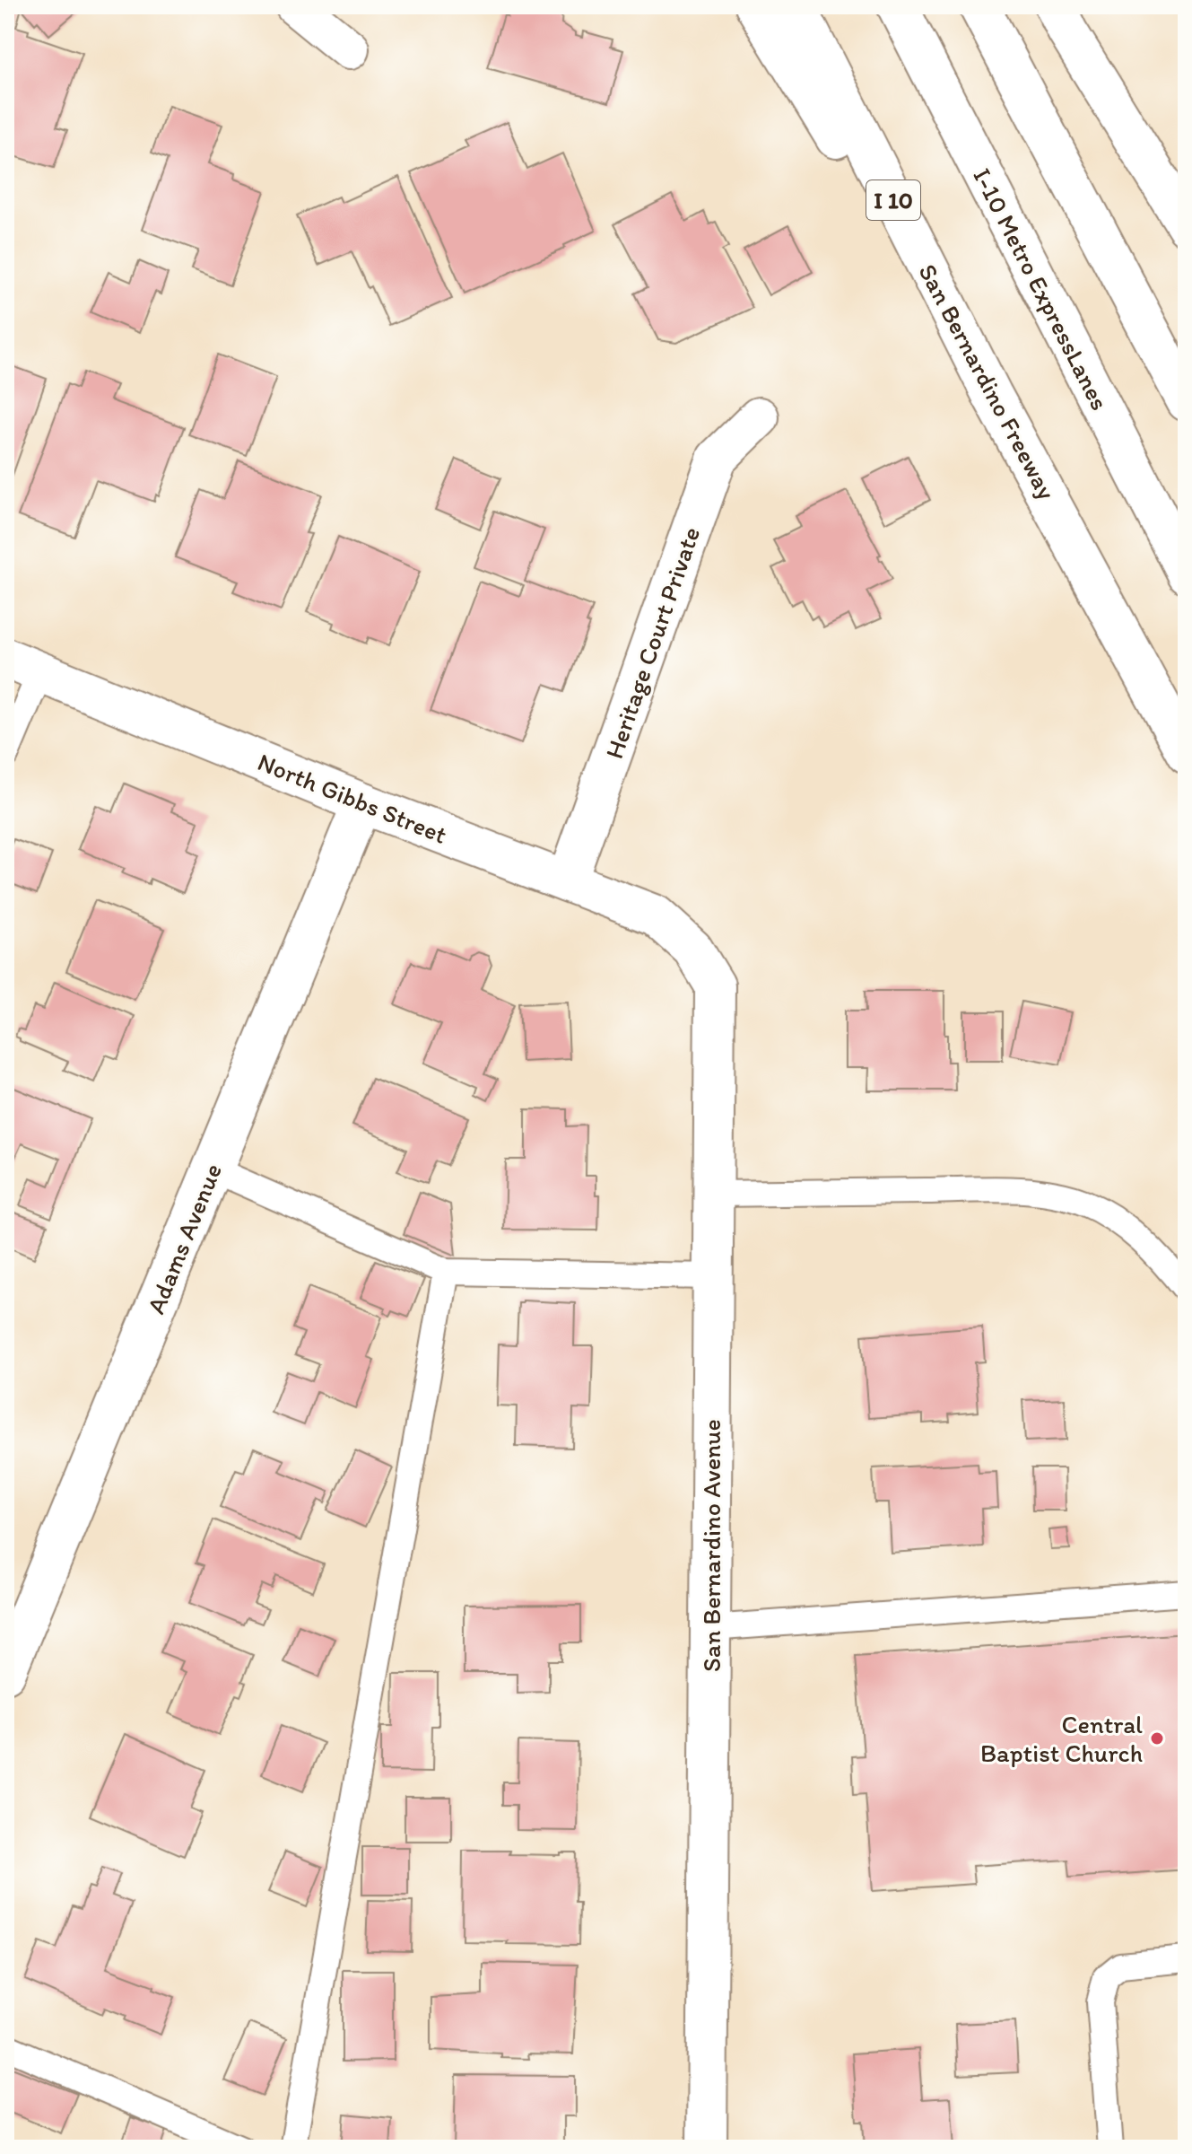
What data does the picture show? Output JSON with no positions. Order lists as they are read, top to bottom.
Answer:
{
  "streets": {
    "main road": [
      "I 10",
      "I-10 Metro ExpressLanes",
      "San Bernardino Freeway",
      "Heritage Court Private",
      "North Gibbs Street",
      "Adams Avenue",
      "San Bernardino Avenue"
    ]
  },
  "crossings": [
    ["Heritage Court Private", "North Gibbs Street"],
    ["North Gibbs Street", "Adams Avenue"],
    ["North Gibbs Street", "San Bernardino Avenue"]
  ],
  "places": ["Central Baptist Church"]
}
